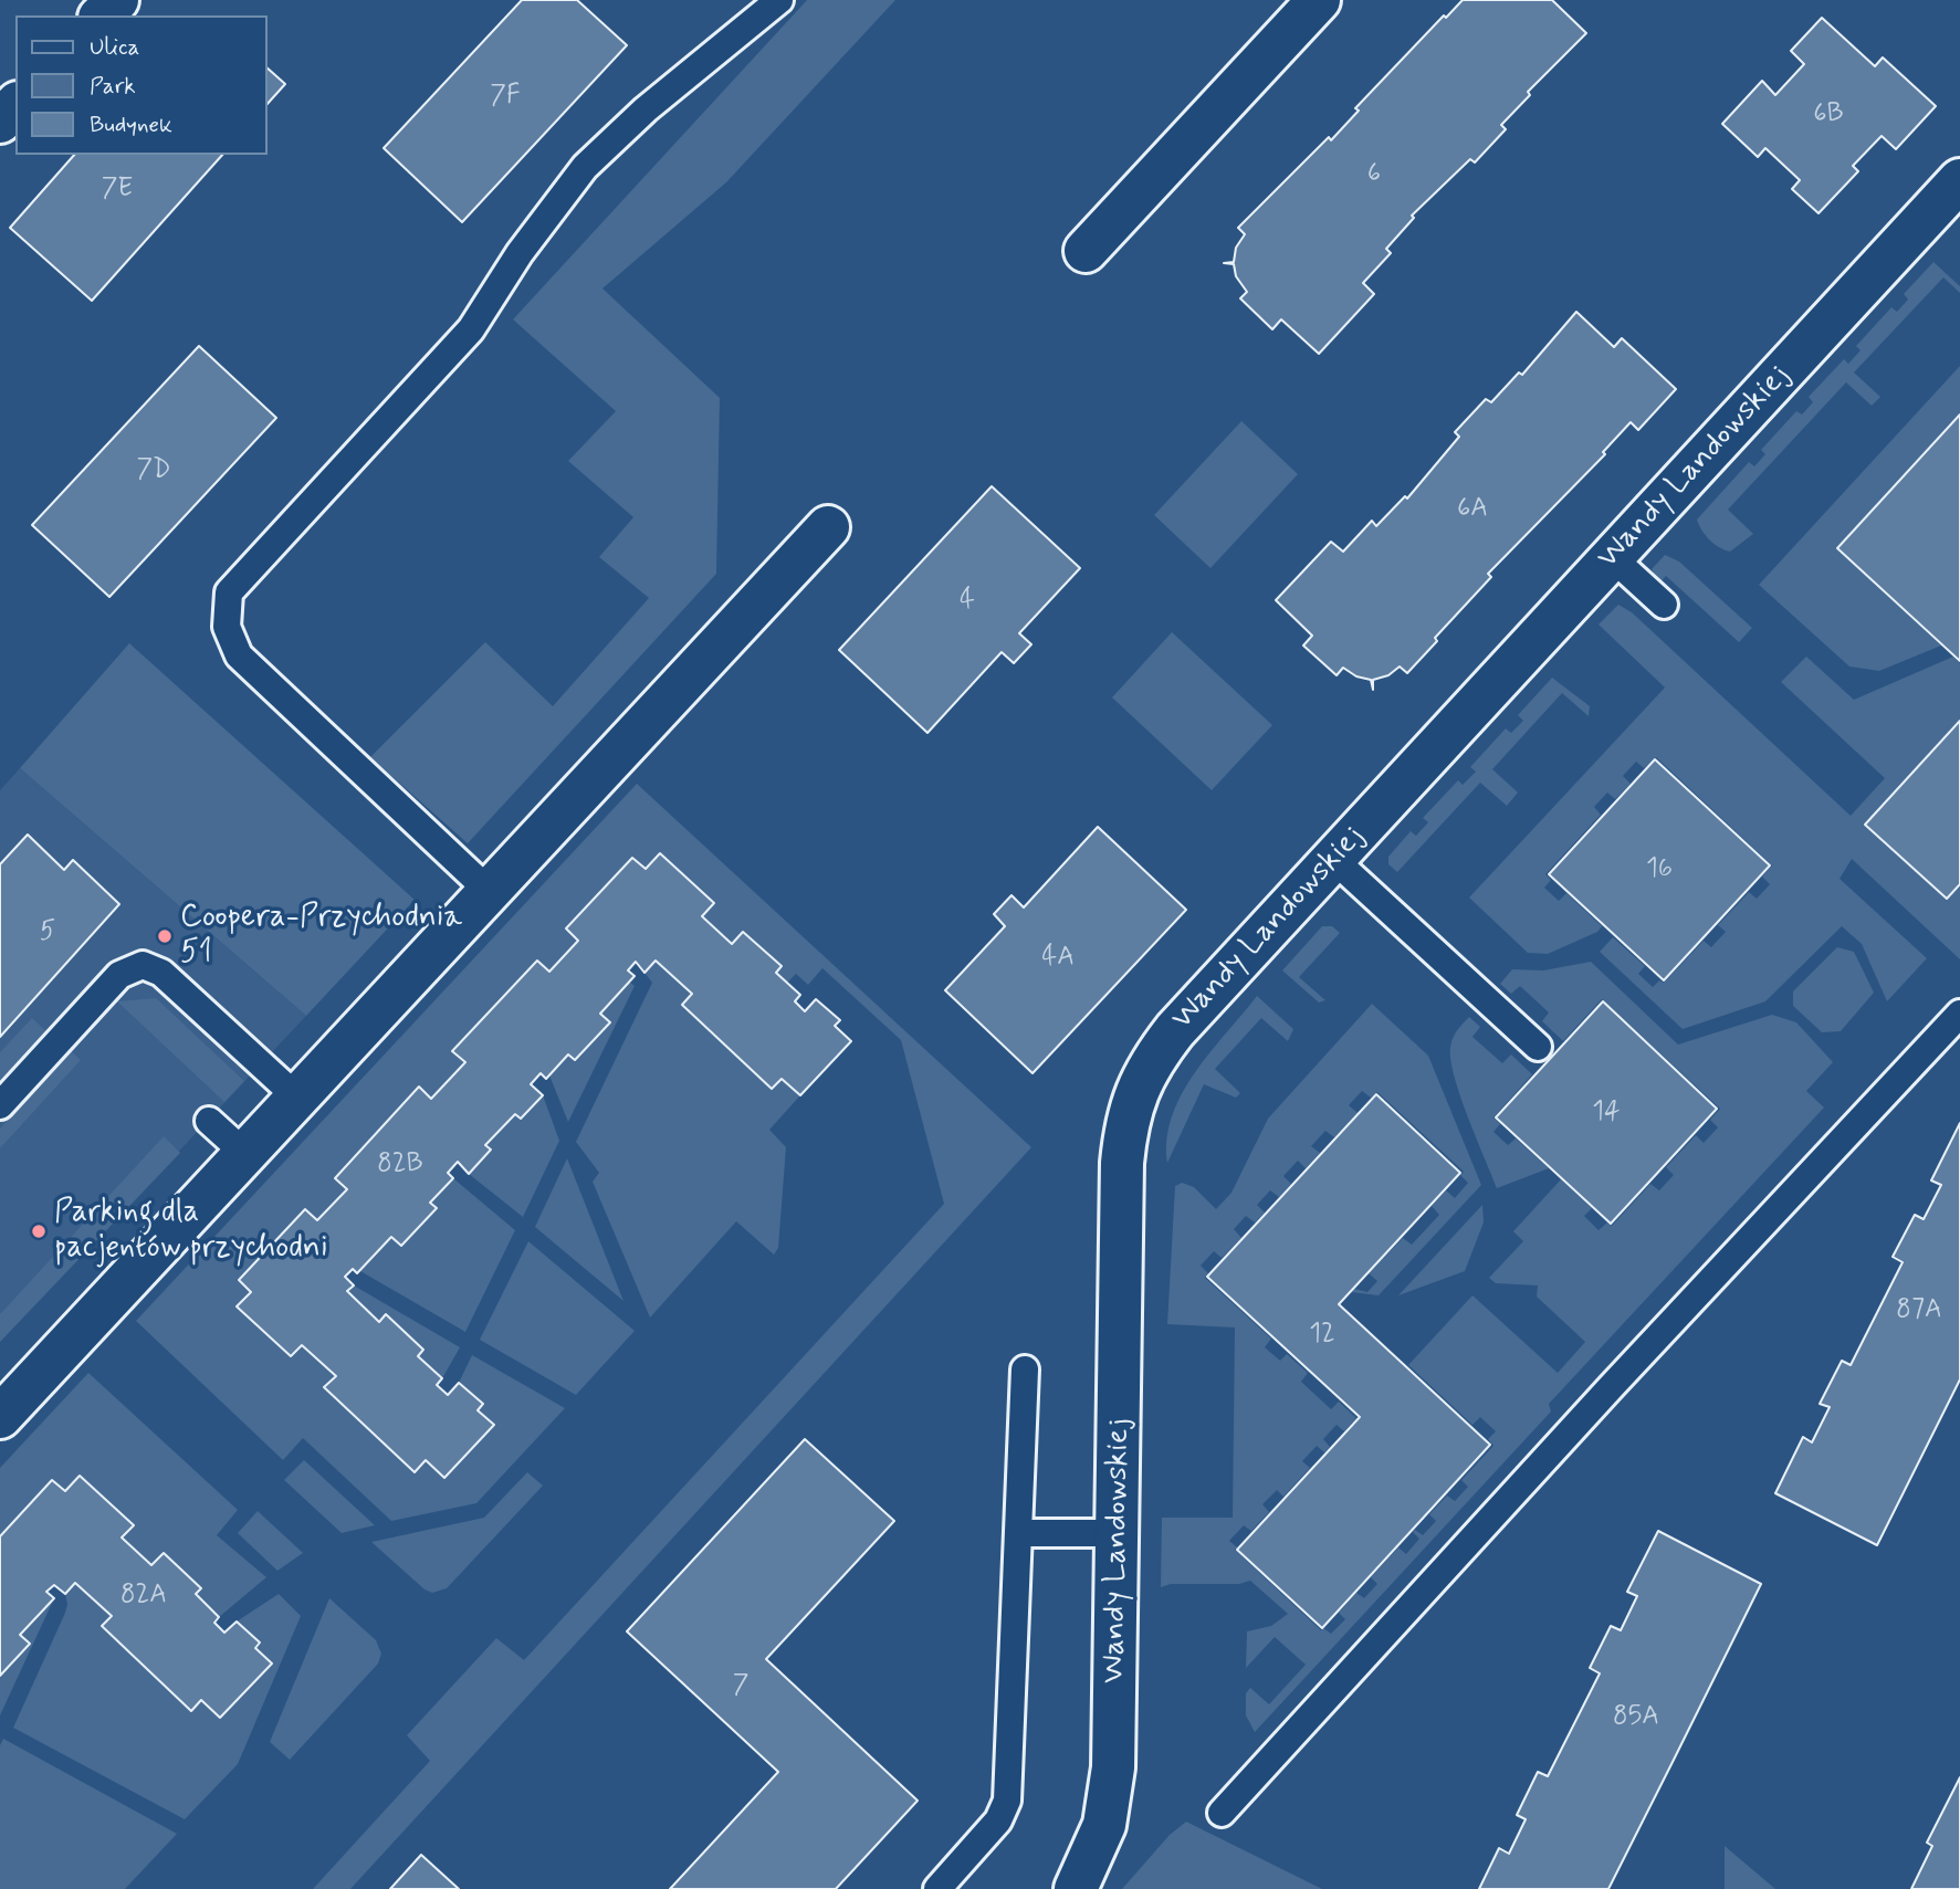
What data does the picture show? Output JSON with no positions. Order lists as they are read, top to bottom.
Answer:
{
  "streets": {
    "street": ["Wandy Landowskiej"]
  },
  "places": ["Coopera-Przychodnia 51", "Parking dla pacjentów przychodni"],
  "house_numbers": [
    "7F",
    "6B",
    "6",
    "7E",
    "7D",
    "6A",
    "4",
    "16",
    "5",
    "4A",
    "14",
    "82B",
    "87A",
    "12",
    "82A",
    "7",
    "85A"
  ],
  "legend": ["Ulica", "Park", "Budynek"]
}
